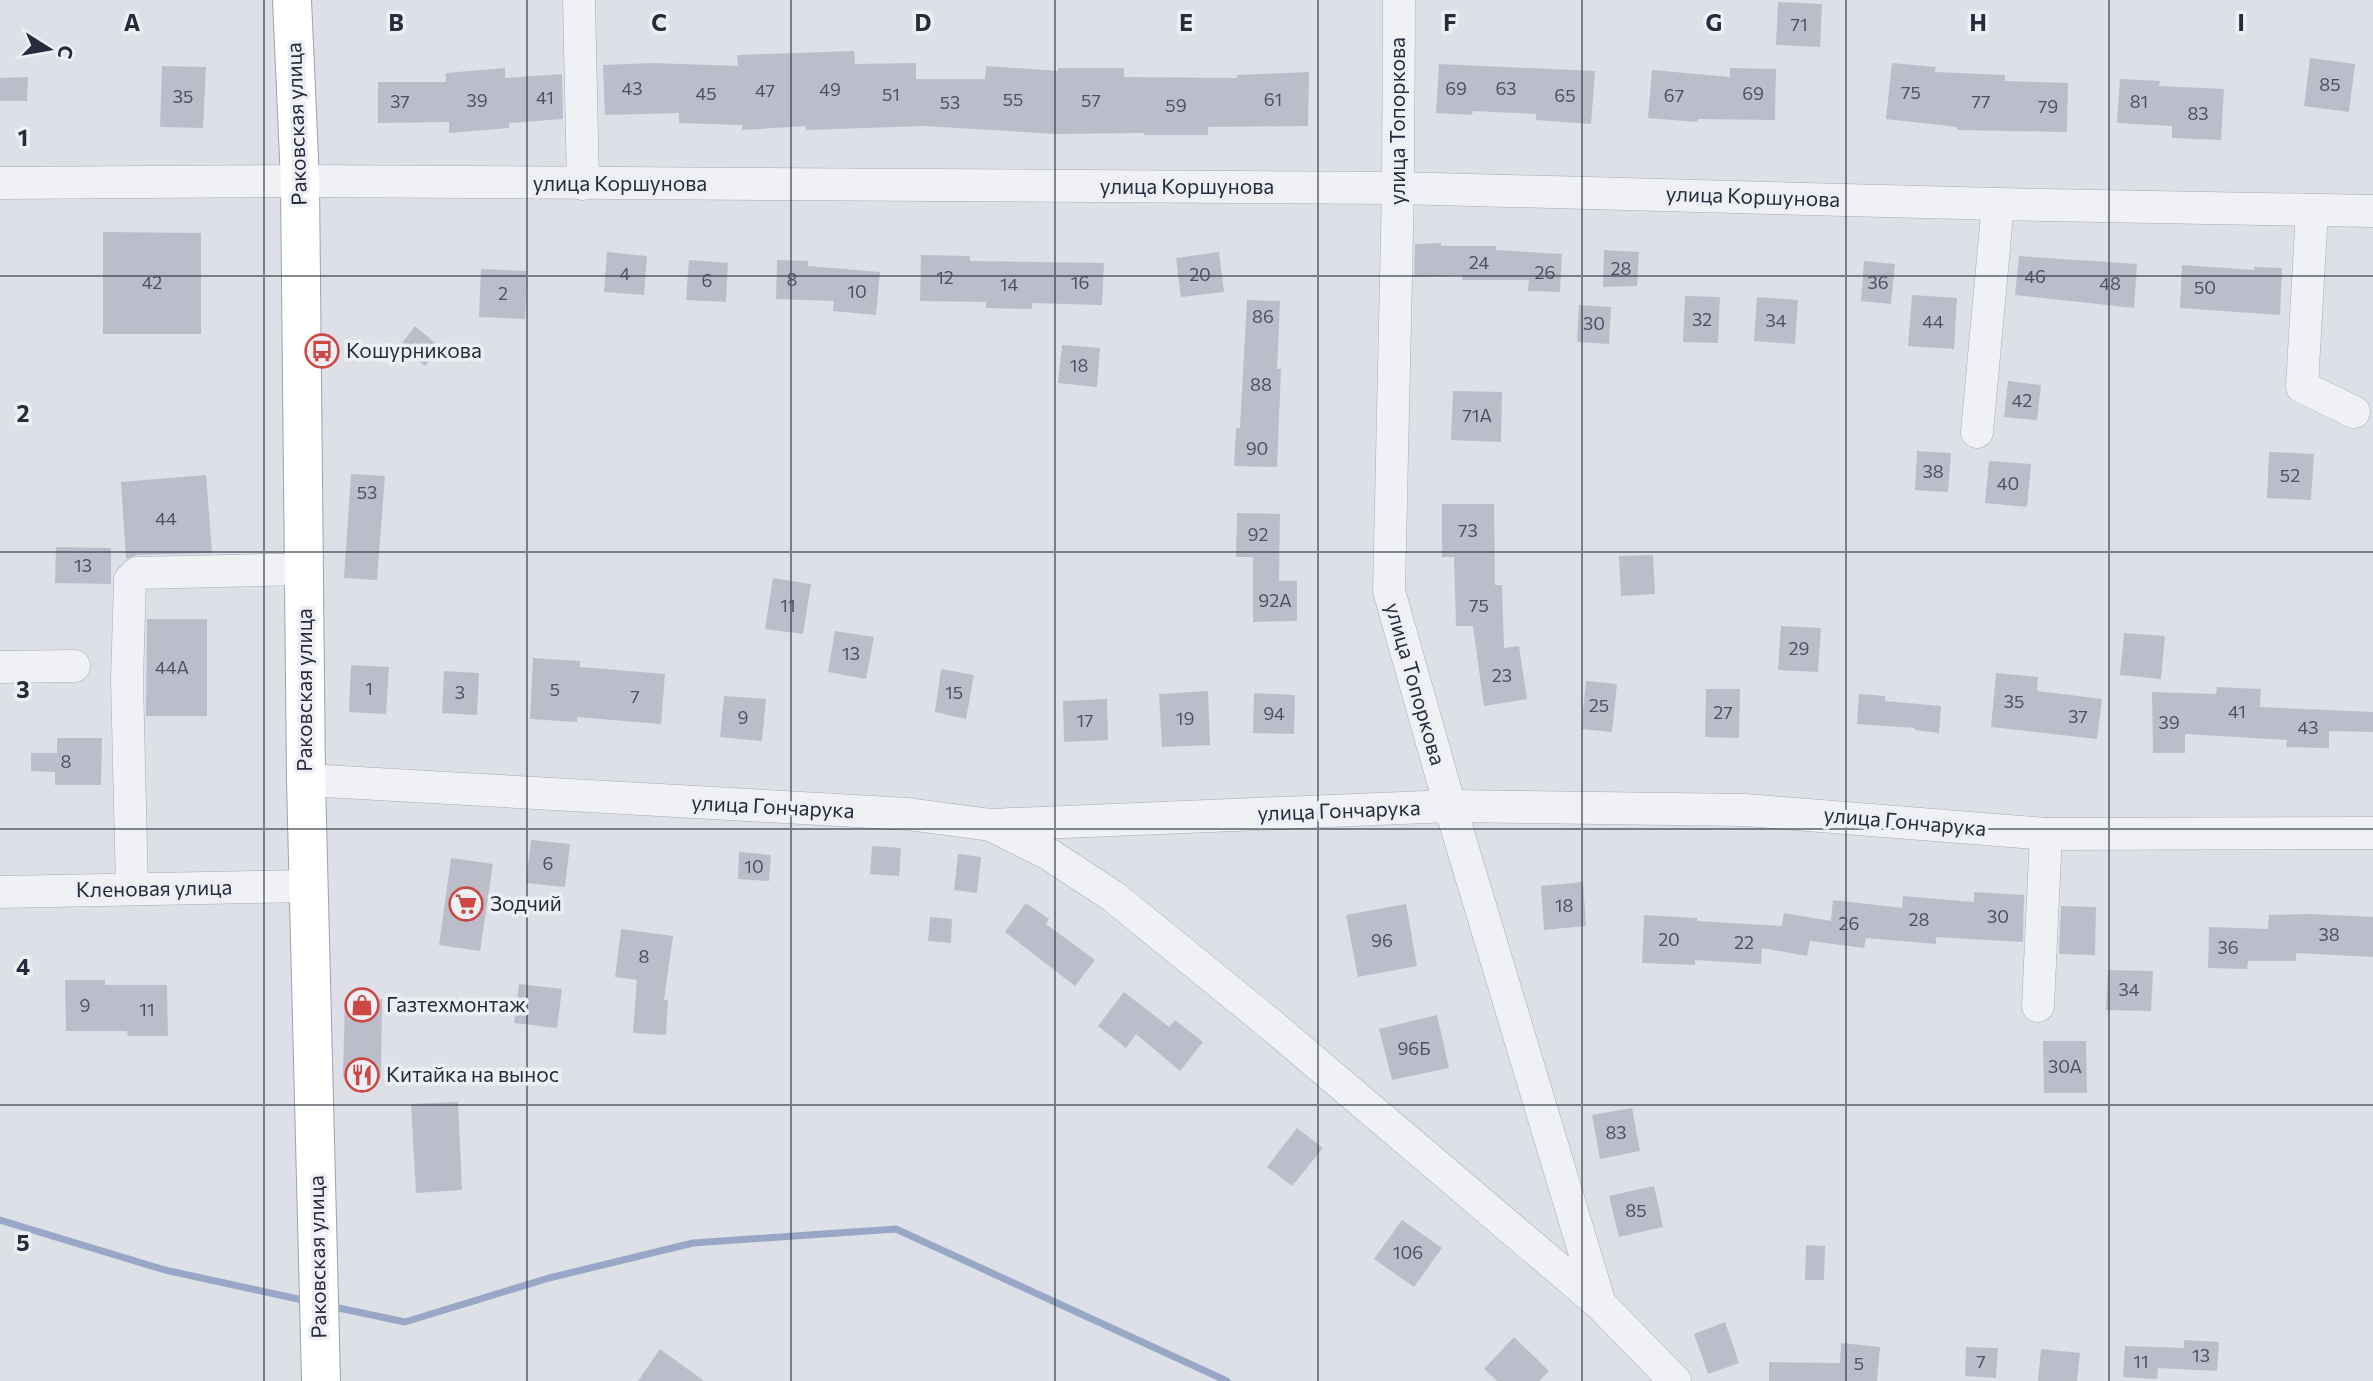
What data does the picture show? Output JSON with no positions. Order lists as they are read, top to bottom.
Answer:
{
  "streets": {
    "main road": ["Раковская улица"],
    "street": [
      "улица Топоркова",
      "улица Коршунова",
      "улица Гончарука",
      "Кленовая улица"
    ]
  },
  "crossings": [
    ["улица Топоркова", "улица Коршунова"],
    ["улица Топоркова", "улица Гончарука"],
    ["Раковская улица", "улица Коршунова"],
    ["Раковская улица", "улица Гончарука"],
    ["Раковская улица", "Кленовая улица"]
  ],
  "places": {
    "bus stop": ["Кошурникова"],
    "supermarket": ["Зодчий"],
    "shop": ["Газтехмонтаж"],
    "restaurant": ["Китайка на вынос"]
  },
  "house_numbers": [
    "71",
    "85",
    "43",
    "69",
    "63",
    "49",
    "47",
    "75",
    "45",
    "69",
    "51",
    "65",
    "67",
    "35",
    "41",
    "55",
    "61",
    "39",
    "57",
    "37",
    "77",
    "81",
    "53",
    "59",
    "79",
    "83",
    "24",
    "28",
    "26",
    "4",
    "20",
    "46",
    "12",
    "8",
    "6",
    "42",
    "16",
    "36",
    "48",
    "14",
    "50",
    "10",
    "2",
    "86",
    "32",
    "34",
    "44",
    "30",
    "18",
    "88",
    "42",
    "71А",
    "90",
    "38",
    "52",
    "40",
    "53",
    "44",
    "73",
    "92",
    "13",
    "92А",
    "11",
    "75",
    "29",
    "13",
    "44А",
    "23",
    "1",
    "5",
    "3",
    "15",
    "7",
    "35",
    "25",
    "41",
    "27",
    "94",
    "37",
    "9",
    "19",
    "17",
    "39",
    "43",
    "8",
    "6",
    "10",
    "18",
    "30",
    "28",
    "26",
    "38",
    "20",
    "96",
    "22",
    "36",
    "8",
    "34",
    "9",
    "11",
    "96Б",
    "30А",
    "83",
    "85",
    "106",
    "13",
    "7",
    "11",
    "5"
  ],
  "north": "right",
  "grid": {
    "columns": [
      "A",
      "B",
      "C",
      "D",
      "E",
      "F",
      "G",
      "H",
      "I"
    ],
    "rows": [
      "1",
      "2",
      "3",
      "4",
      "5"
    ]
  }
}
